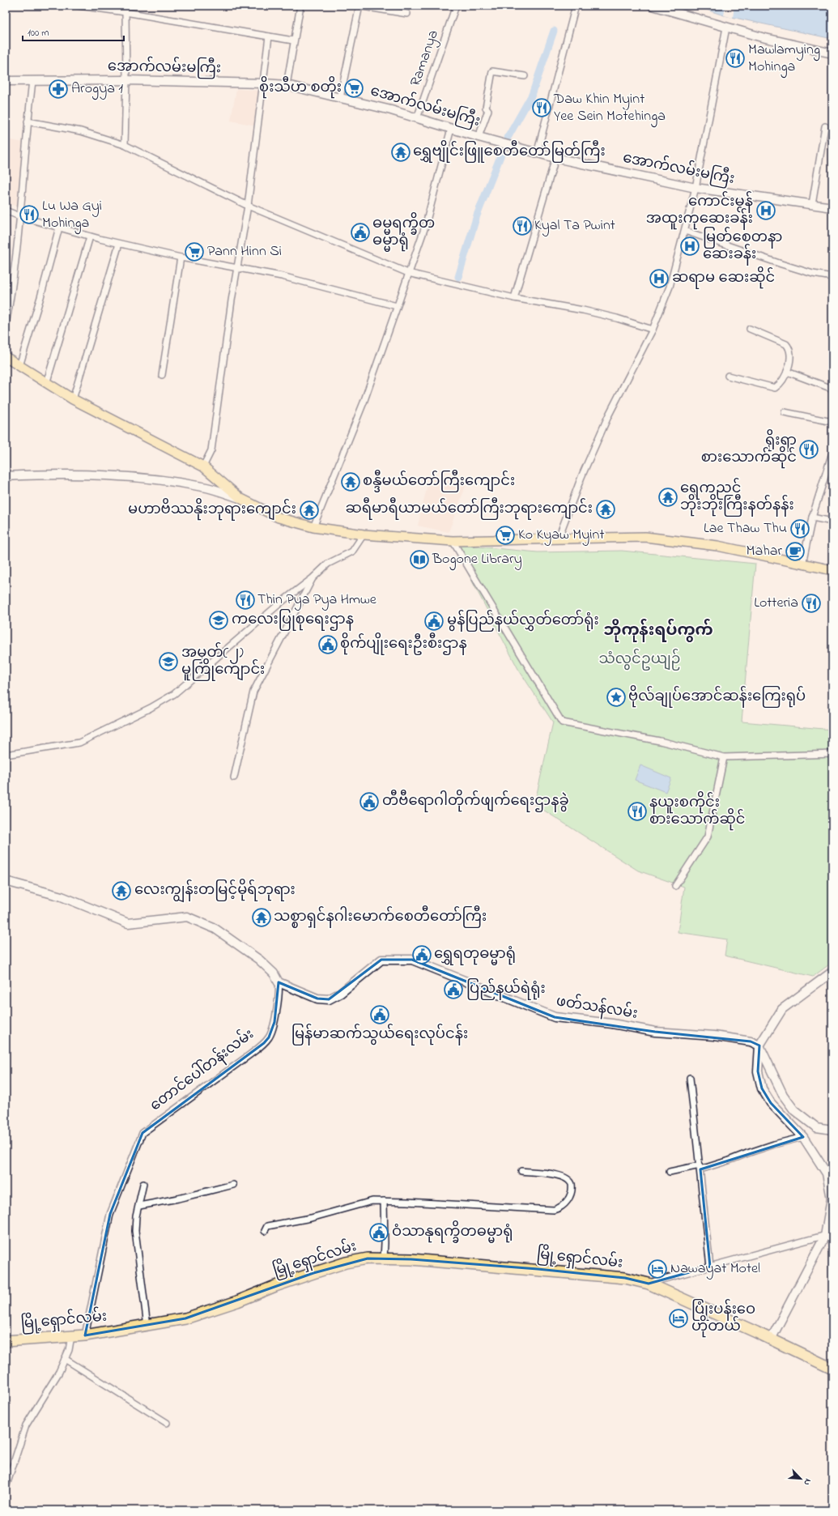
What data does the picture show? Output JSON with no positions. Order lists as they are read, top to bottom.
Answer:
{
  "streets": {
    "highway": ["မြို့ရှောင်လမ်း"],
    "main road": ["အောက်လမ်းမကြီး", "ဖတ်သန်လမ်း"],
    "street": ["Ramanya", "တောင်ပေါ်တန်းလမ်း"]
  },
  "crossings": [
    ["Ramanya", "အောက်လမ်းမကြီး"],
    ["ဖတ်သန်လမ်း", "တောင်ပေါ်တန်းလမ်း"],
    ["တောင်ပေါ်တန်းလမ်း", "မြို့ရှောင်လမ်း"]
  ],
  "districts": ["ဘိုကုန်းရပ်ကွက်"],
  "parks": ["သံလွင်ဥယျဉ်"],
  "places": {
    "restaurant": [
      "Mawlamying Mohinga",
      "Daw Khin Myint Yee Sein Motehinga",
      "Lu Wa Gyi Mohinga",
      "Kyal Ta Pwint",
      "ရိုးရာ စားသောက်ဆိုင်",
      "Lae Thaw Thu",
      "Thin Pya Pya Hmwe",
      "Lotteria",
      "နယူးစကိုင်း စားသောက်ဆိုင်"
    ],
    "supermarket": ["စိုးသီဟ စတိုး", "Pann Hinn Si", "Ko Kyaw Myint"],
    "pharmacy": ["Arogya 1"],
    "temple": [
      "ရွှေဗျိုင်းဖြူစေတီတော်မြတ်ကြီး",
      "စန္ဒီမယ်တော်ကြီးကျောင်း",
      "ရွှေကညင် ဘိုးဘိုးကြီးနတ်နန်း",
      "ဆရီမာရီယာမယ်တော်ကြီးဘုရားကျောင်း",
      "မဟာဗိဿနိုးဘုရားကျောင်း",
      "လေးကျွန်းတမြင့်မိုရ်ဘုရား",
      "သစ္စာရှင်နဂါးမောက်စေတီတော်ကြီး"
    ],
    "hospital": ["ကောင်းမွန် အထူးကုဆေးခန်း", "မြတ်စေတနာ ဆေးခန်း", "ဆရာမ ဆေးဆိုင်"],
    "public building": [
      "ဓမ္မရက္ခိတ ဓမ္မာရုံ",
      "မွန်ပြည်နယ်လွှတ်တော်ရုံး",
      "စိုက်ပျိုးရေးဦးစီးဌာန",
      "တီဗီရောဂါတိုက်ဖျက်ရေးဌာနခွဲ",
      "ရွှေရတုဓမ္မာရုံ",
      "ပြည်နယ်ရဲရုံး",
      "မြန်မာဆက်သွယ်ရေးလုပ်ငန်း",
      "ဝံသာနုရက္ခိတဓမ္မာရုံ"
    ],
    "cafe": ["Mahar"],
    "library": ["Bogone Library"],
    "school or university": ["ကလေးပြုစုရေးဌာန", "အမှတ်(၂) မူကြိုကျောင်း"],
    "place": ["ဗိုလ်ချုပ်အောင်ဆန်းကြေးရုပ်"],
    "hotel": ["Nawayat Motel", "ပြုံးပန်းဝေ ဟိုတယ်"]
  },
  "scale_bar": "100 m",
  "north": "bottom right"
}
